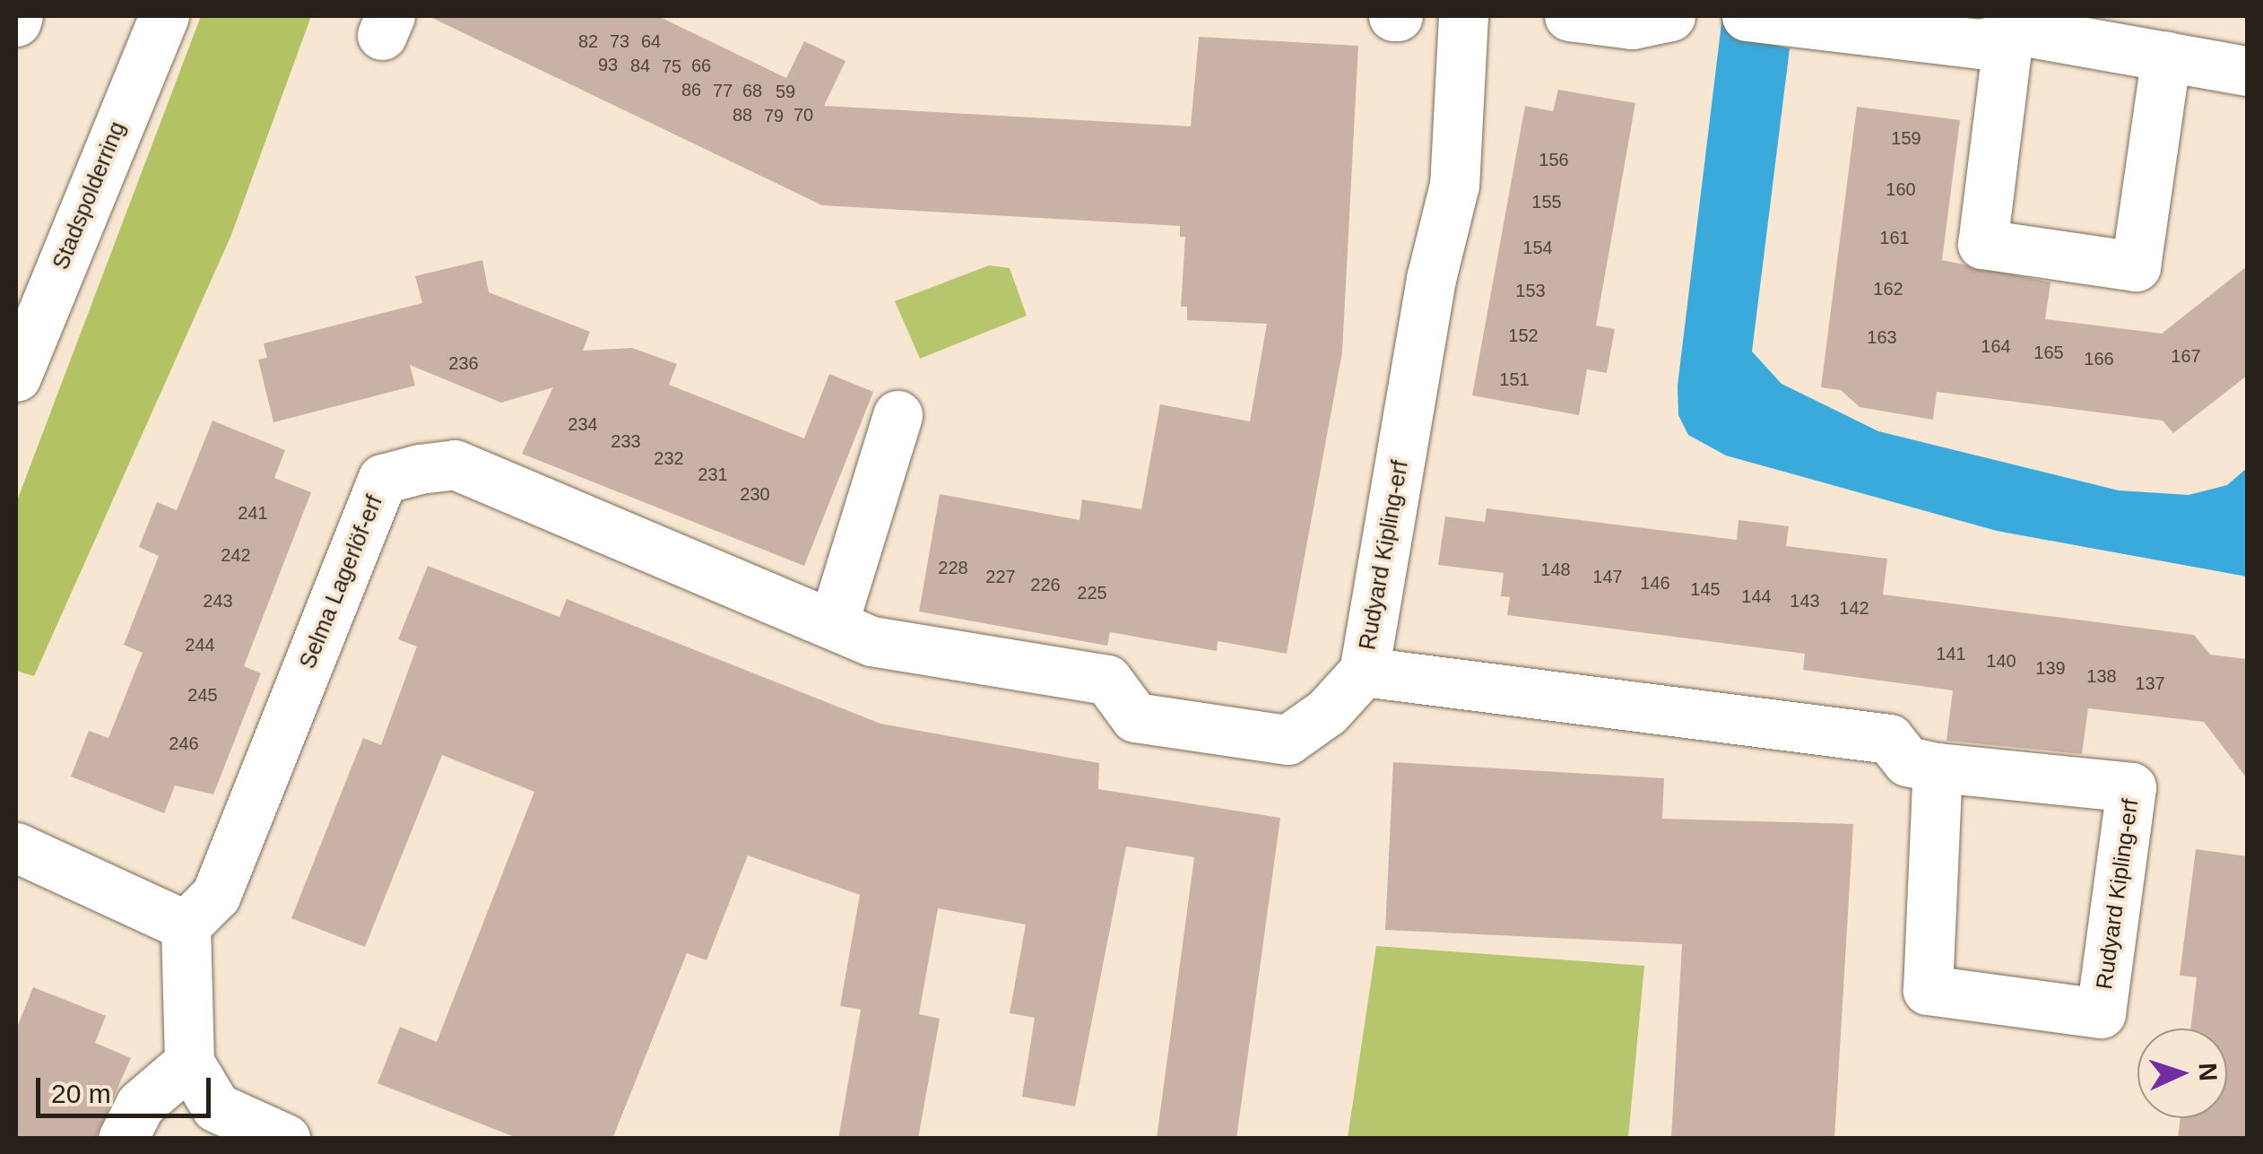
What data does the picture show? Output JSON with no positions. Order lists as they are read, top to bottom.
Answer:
{
  "streets": {
    "street": ["Stadspolderring", "Rudyard Kipling-erf", "Selma Lagerlöf-erf"]
  },
  "crossings": [
    ["Rudyard Kipling-erf", "Selma Lagerlöf-erf"]
  ],
  "house_numbers": [
    "82",
    "73",
    "64",
    "93",
    "84",
    "66",
    "75",
    "86",
    "77",
    "68",
    "59",
    "88",
    "70",
    "79",
    "159",
    "156",
    "160",
    "155",
    "161",
    "154",
    "162",
    "153",
    "152",
    "163",
    "164",
    "165",
    "167",
    "166",
    "236",
    "151",
    "234",
    "233",
    "232",
    "231",
    "230",
    "241",
    "242",
    "228",
    "148",
    "227",
    "147",
    "146",
    "226",
    "145",
    "225",
    "144",
    "243",
    "143",
    "142",
    "244",
    "141",
    "140",
    "139",
    "138",
    "137",
    "245",
    "246"
  ],
  "scale_bar": "20 m",
  "north": "right"
}
